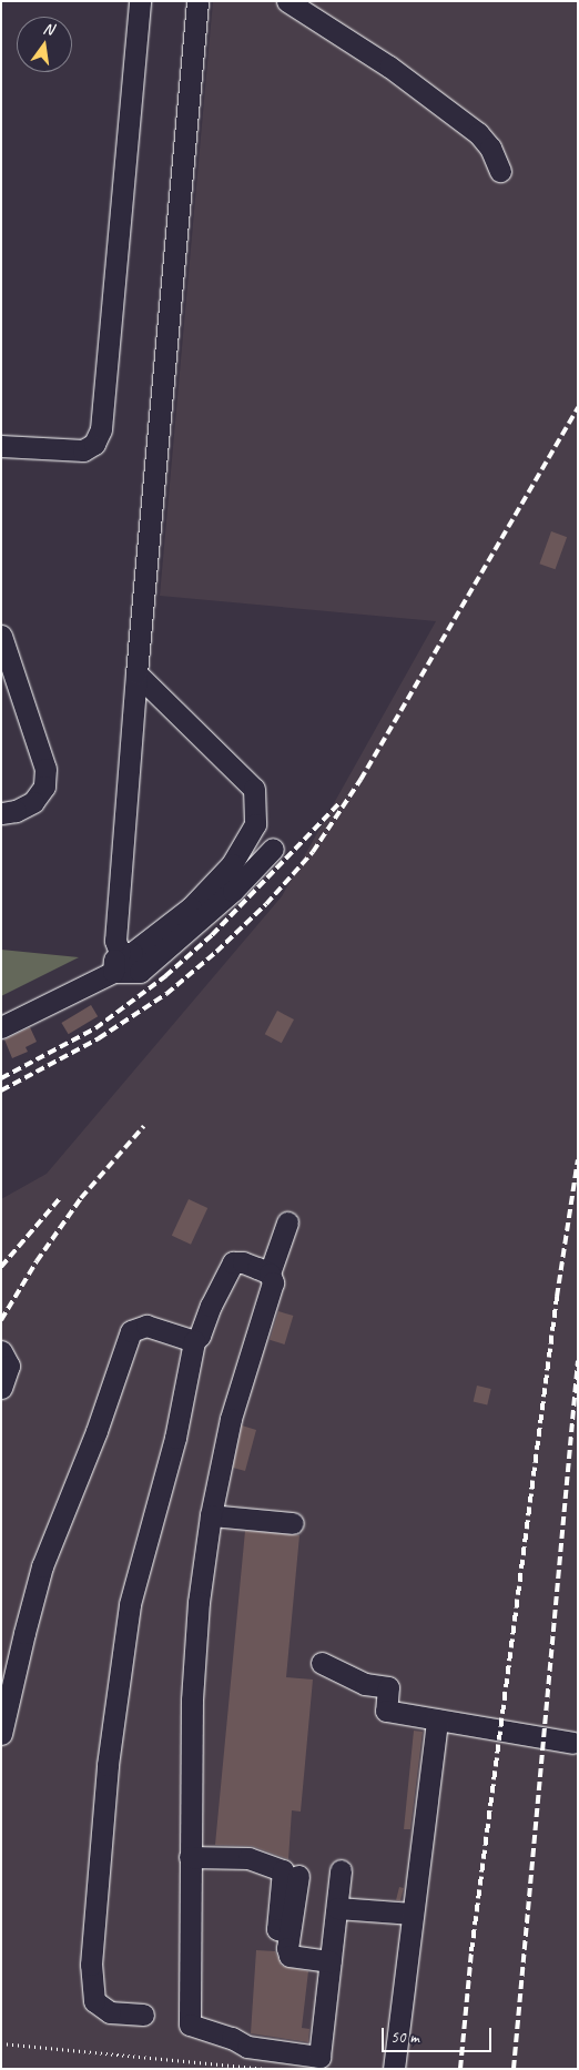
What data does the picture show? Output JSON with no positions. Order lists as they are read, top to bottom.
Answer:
{
  "scale_bar": "50 m",
  "north": "top"
}
